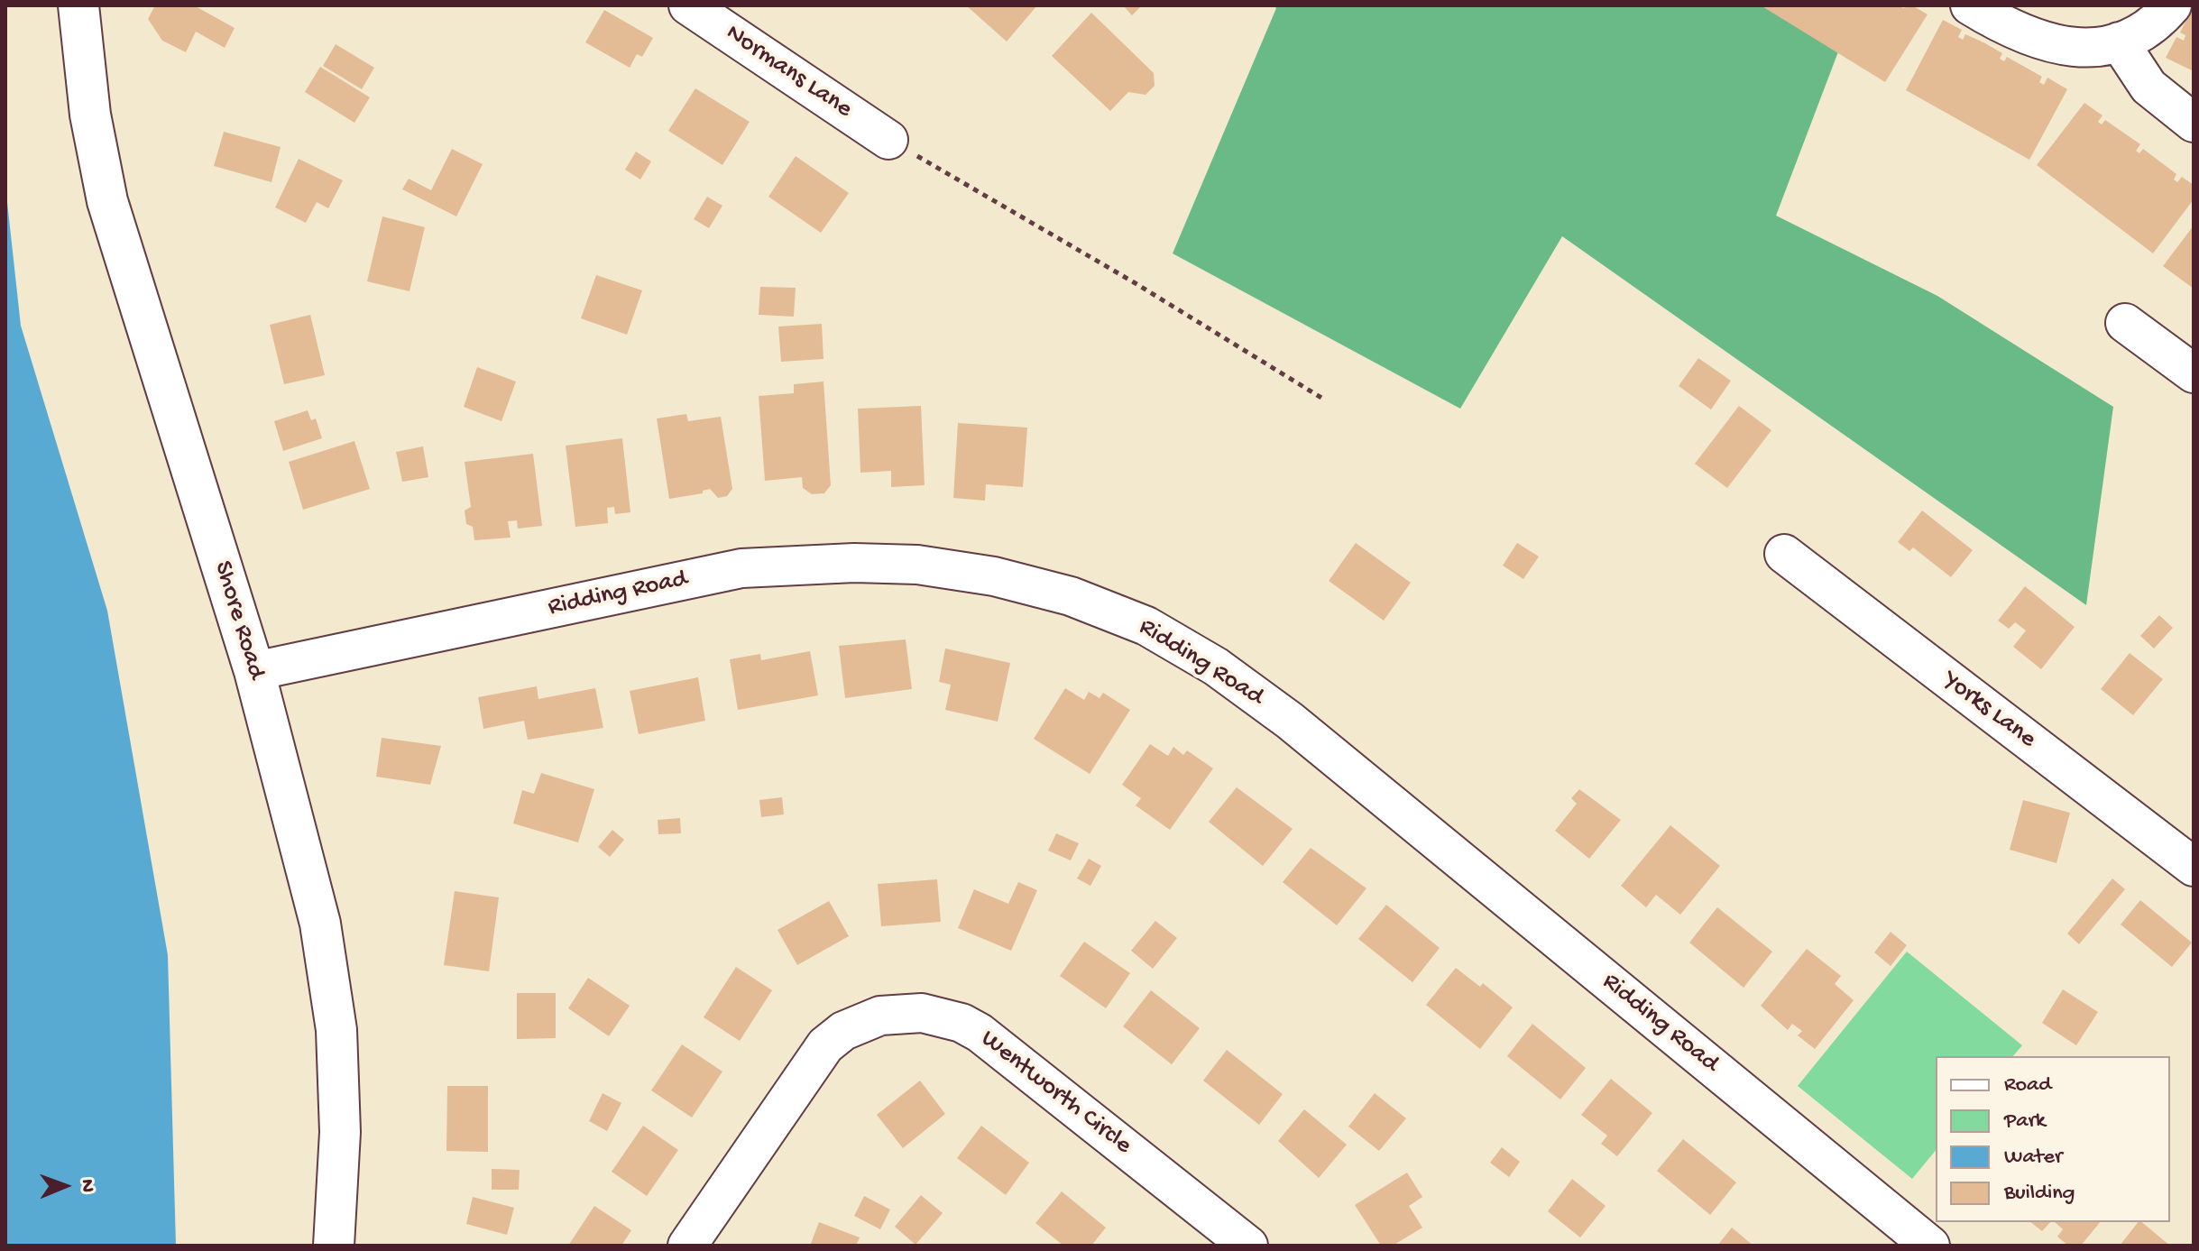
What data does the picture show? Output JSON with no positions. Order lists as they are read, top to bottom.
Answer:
{
  "streets": {
    "street": [
      "Normans Lane",
      "Ridding Road",
      "Shore Road",
      "Yorks Lane",
      "Wentworth Circle"
    ]
  },
  "crossings": [
    ["Ridding Road", "Shore Road"]
  ],
  "legend": [
    "Road",
    "Park",
    "Water",
    "Building"
  ],
  "north": "right"
}
